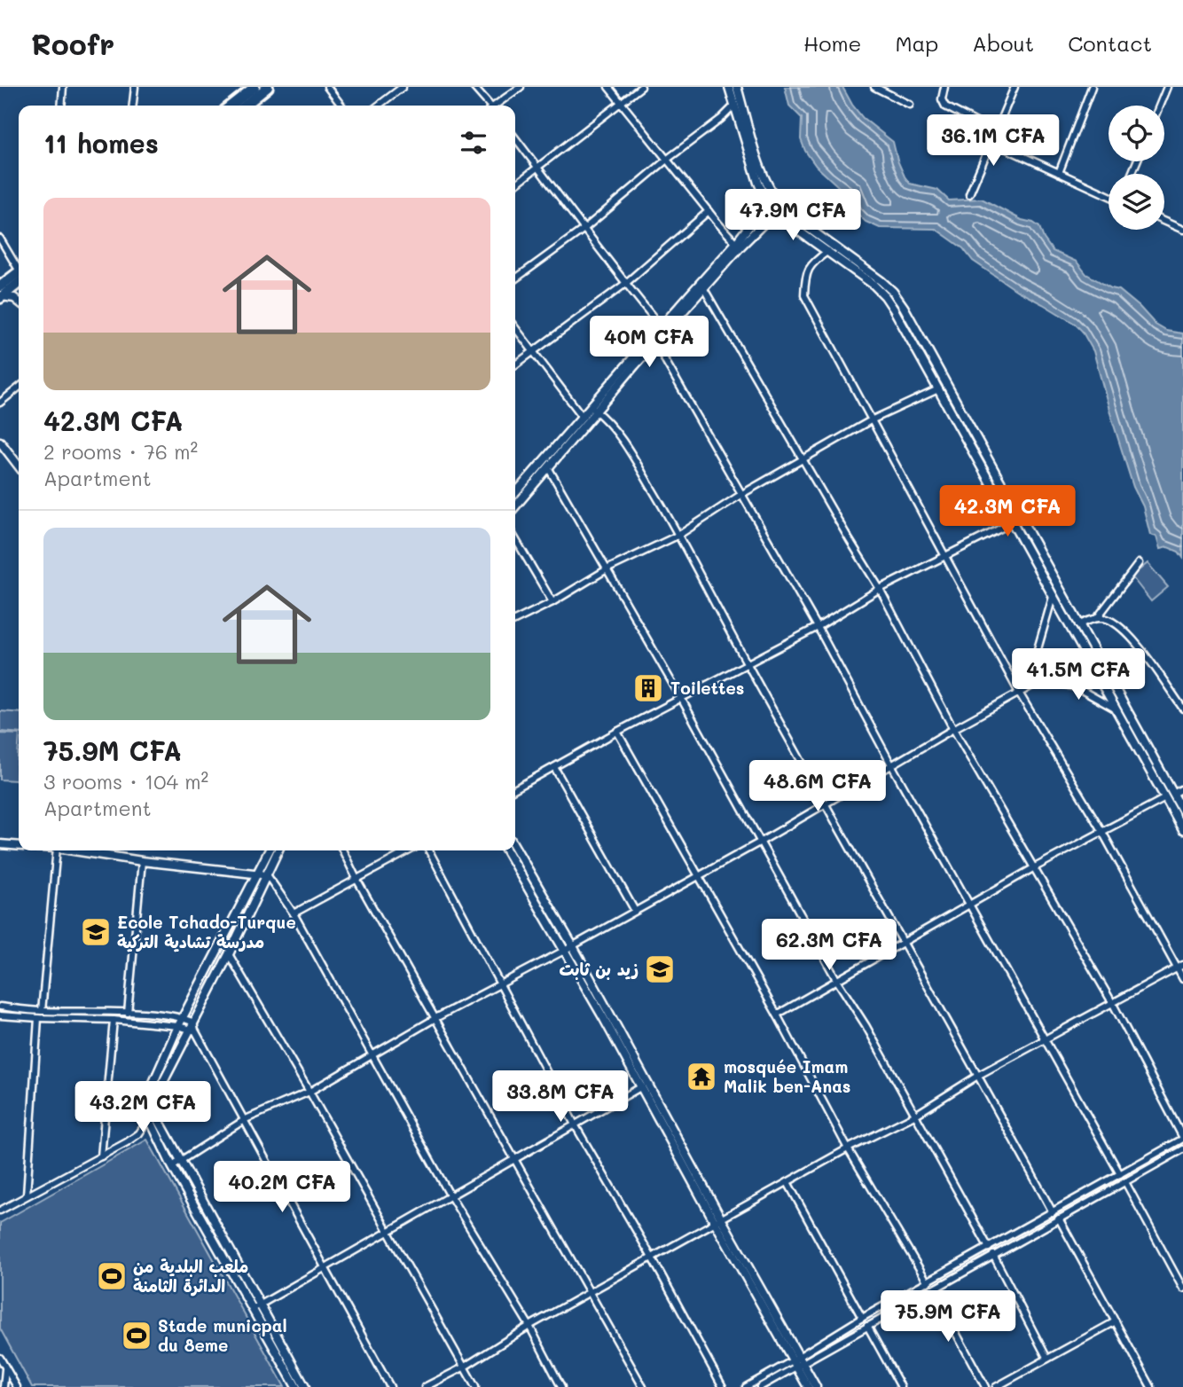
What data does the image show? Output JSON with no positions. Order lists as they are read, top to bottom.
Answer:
{
  "places": {
    "building": ["Toilettes"],
    "school or university": ["Ecole Tchado-Turque مدرسة تشادية التركية", "زيد بن ثابت"],
    "temple": ["mosquée Imam Malik ben-Anas"],
    "sports": ["ملعب البلدية من الدائرة الثامنة", "Stade municpal du 8eme"]
  },
  "page": {
    "header": "Roofr",
    "nav": [
      "Home",
      "Map",
      "About",
      "Contact"
    ],
    "heading": "11 homes",
    "price": [
      "36.1M CFA",
      "47.9M CFA",
      "40M CFA",
      "42.3M CFA",
      "41.5M CFA",
      "48.6M CFA",
      "62.3M CFA",
      "33.8M CFA",
      "43.2M CFA",
      "40.2M CFA",
      "75.9M CFA"
    ],
    "list": [
      {
        "name": "42.3M CFA",
        "note": "2 rooms · 76 m² · Apartment"
      },
      {
        "name": "75.9M CFA",
        "note": "3 rooms · 104 m² · Apartment"
      }
    ]
  }
}
